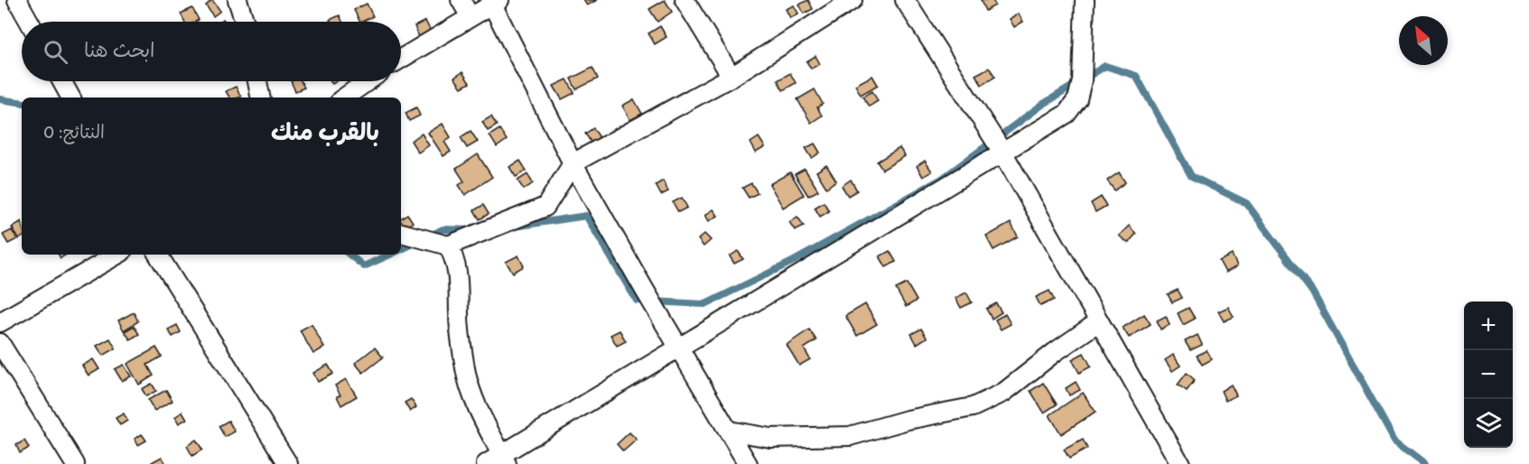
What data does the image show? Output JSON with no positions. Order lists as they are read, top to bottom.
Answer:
{
  "north": "top left",
  "page": {
    "search": "ابحث هنا",
    "heading": ["بالقرب منك", "النتائج: 0"],
    "map_buttons": ["+", "−"]
  }
}
